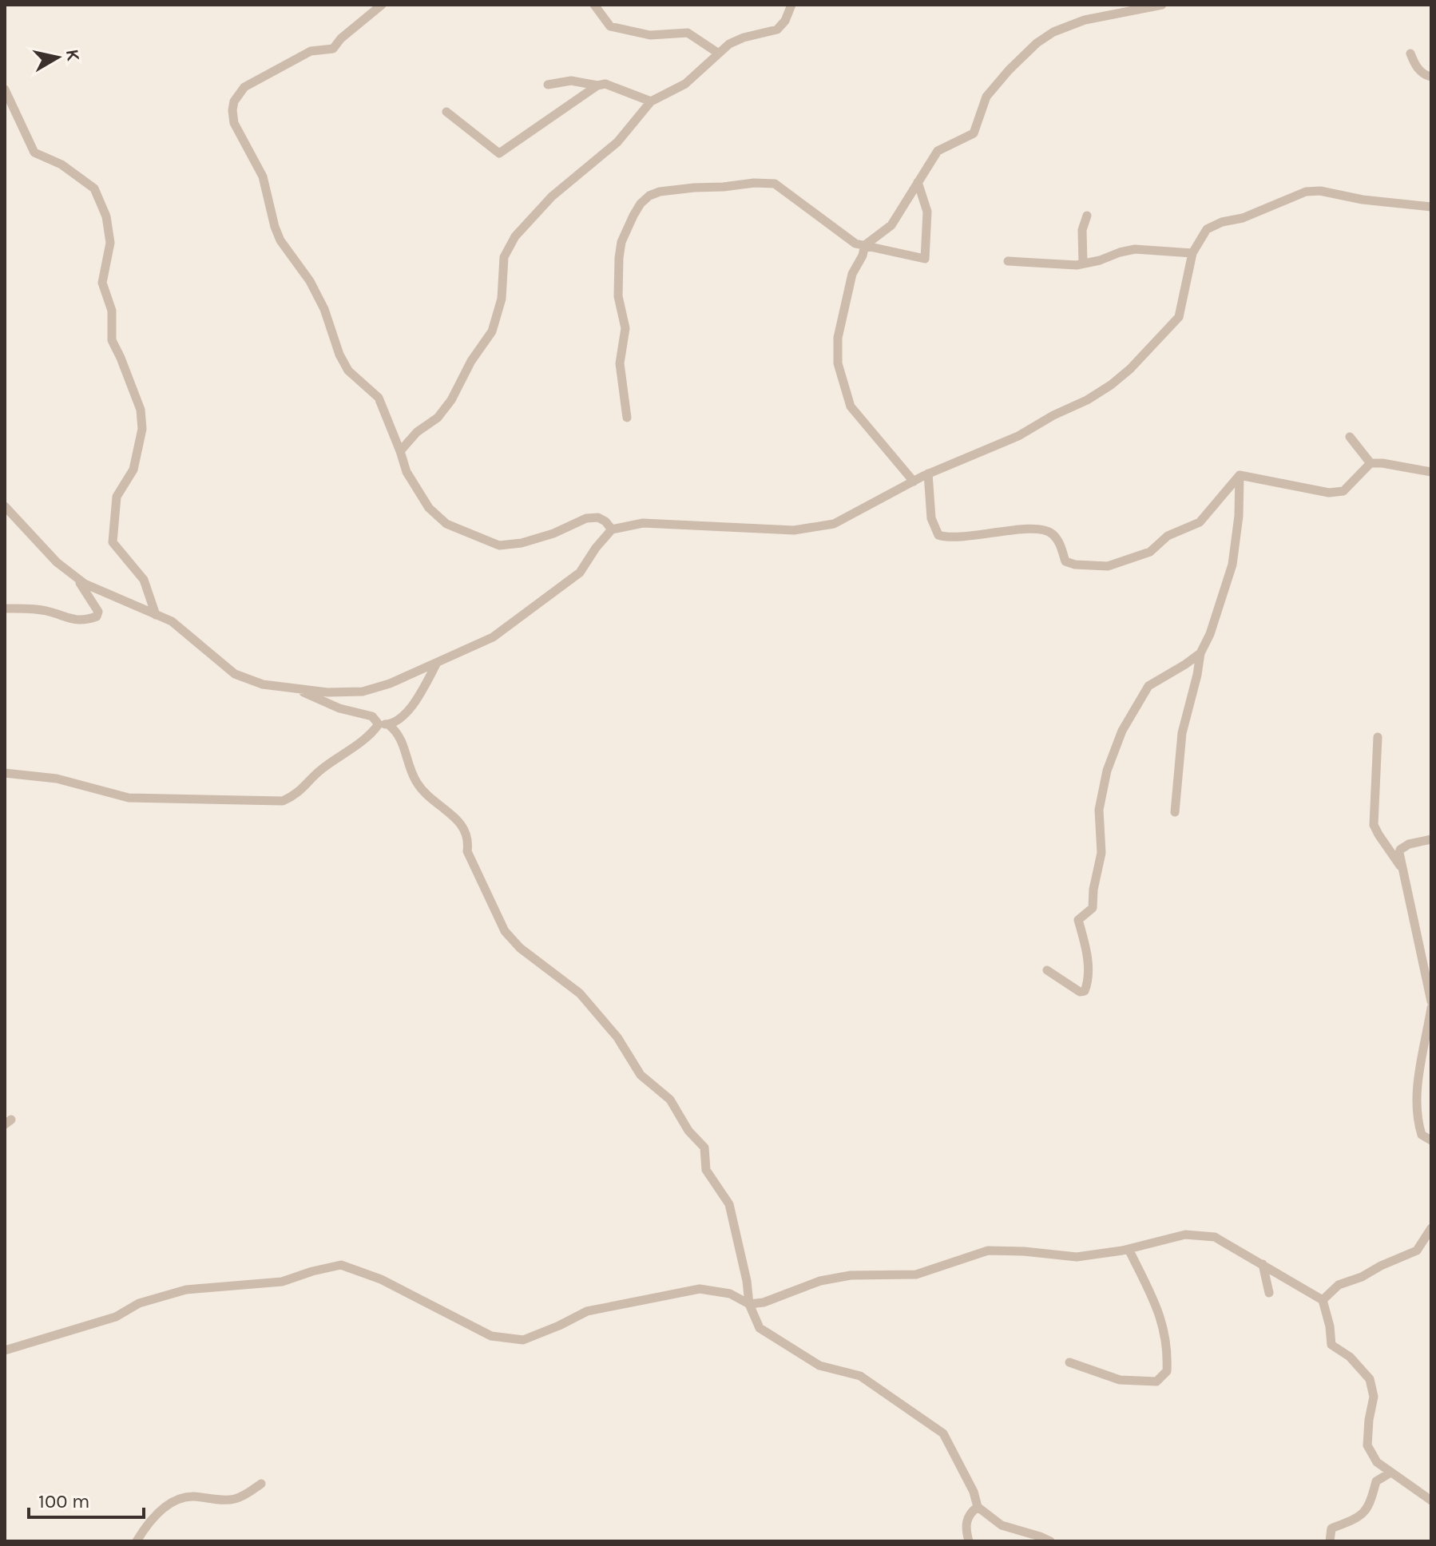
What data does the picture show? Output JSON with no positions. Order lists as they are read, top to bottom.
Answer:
{
  "scale_bar": "100 m",
  "north": "right"
}
